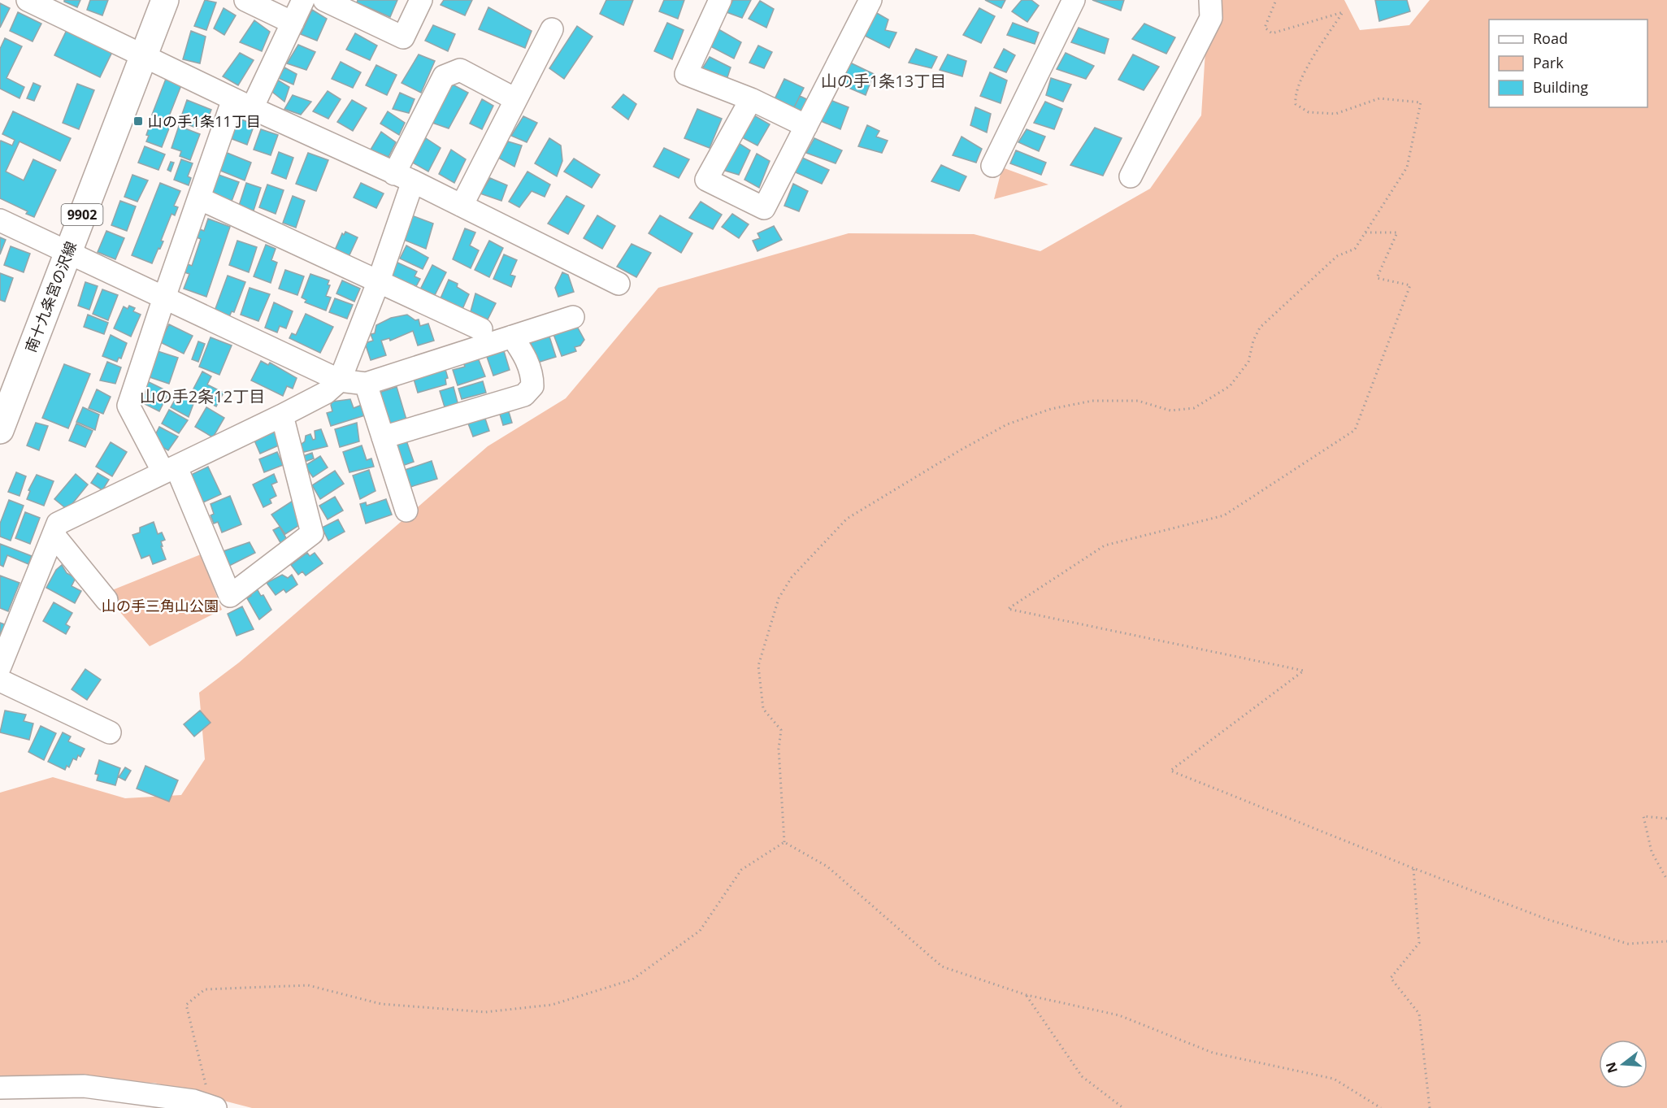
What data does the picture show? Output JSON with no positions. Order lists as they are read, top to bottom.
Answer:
{
  "streets": {
    "main road": ["9902", "南十九条宮の沢線"]
  },
  "districts": ["山の手1条13丁目", "山の手2条12丁目"],
  "parks": ["山の手三角山公園"],
  "places": {
    "transit": ["山の手1条11丁目"]
  },
  "legend": ["Road", "Park", "Building"],
  "north": "left"
}
